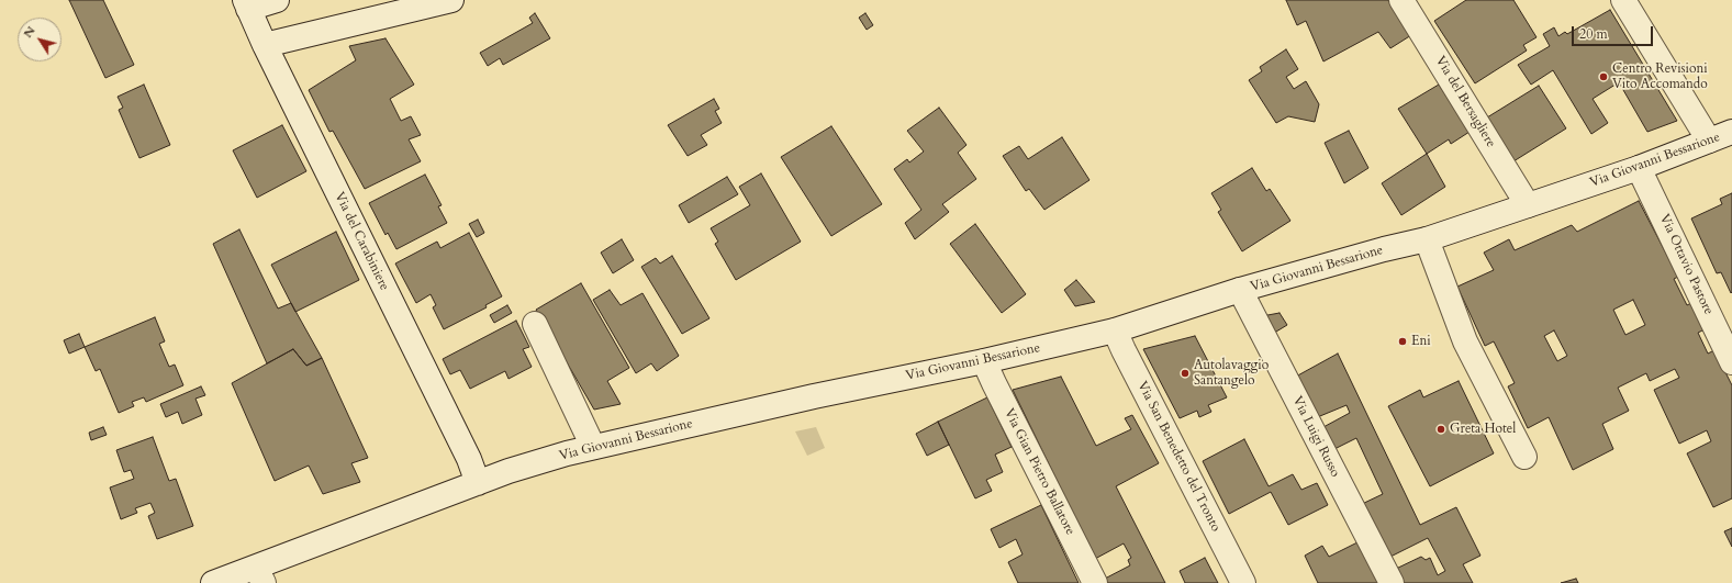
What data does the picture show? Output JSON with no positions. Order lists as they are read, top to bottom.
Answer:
{
  "streets": {
    "street": [
      "Via del Bersagliere",
      "Via Giovanni Bessarione",
      "Via del Carabiniere",
      "Via Ottavio Pastore",
      "Via Luigi Russo",
      "Via San Benedetto del Tronto",
      "Via Gian Pietro Ballatore"
    ]
  },
  "crossings": [
    ["Via del Bersagliere", "Via Giovanni Bessarione"],
    ["Via Giovanni Bessarione", "Via del Carabiniere"],
    ["Via Giovanni Bessarione", "Via Ottavio Pastore"],
    ["Via Giovanni Bessarione", "Via Luigi Russo"],
    ["Via Giovanni Bessarione", "Via San Benedetto del Tronto"],
    ["Via Giovanni Bessarione", "Via Gian Pietro Ballatore"]
  ],
  "places": [
    "Centro Revisioni Vito Accomando",
    "Eni",
    "Autolavaggio Santangelo",
    "Greta Hotel"
  ],
  "scale_bar": "20 m",
  "north": "top left"
}
